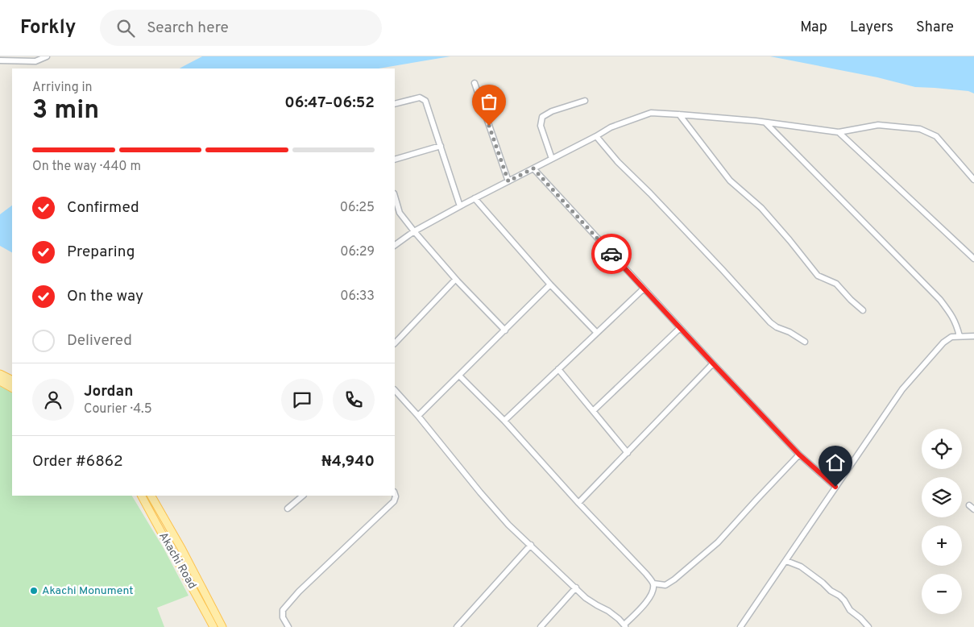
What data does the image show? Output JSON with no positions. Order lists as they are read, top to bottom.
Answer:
{
  "streets": {
    "main road": ["Akachi Road"]
  },
  "places": ["Akachi Monument"],
  "page": {
    "header": "Forkly",
    "search": "Search here",
    "nav": ["Map", "Layers", "Share"],
    "heading": ["3 min", "Arriving in", "06:47–06:52"],
    "panel": [
      "Jordan",
      "Courier · 4.5",
      "Order #6862",
      "₦4,940"
    ],
    "bar": "On the way · 440 m",
    "list": [
      ["Confirmed", "06:25"],
      ["Preparing", "06:29"],
      ["On the way", "06:33"],
      "Delivered"
    ],
    "map_buttons": ["+", "−"]
  }
}
